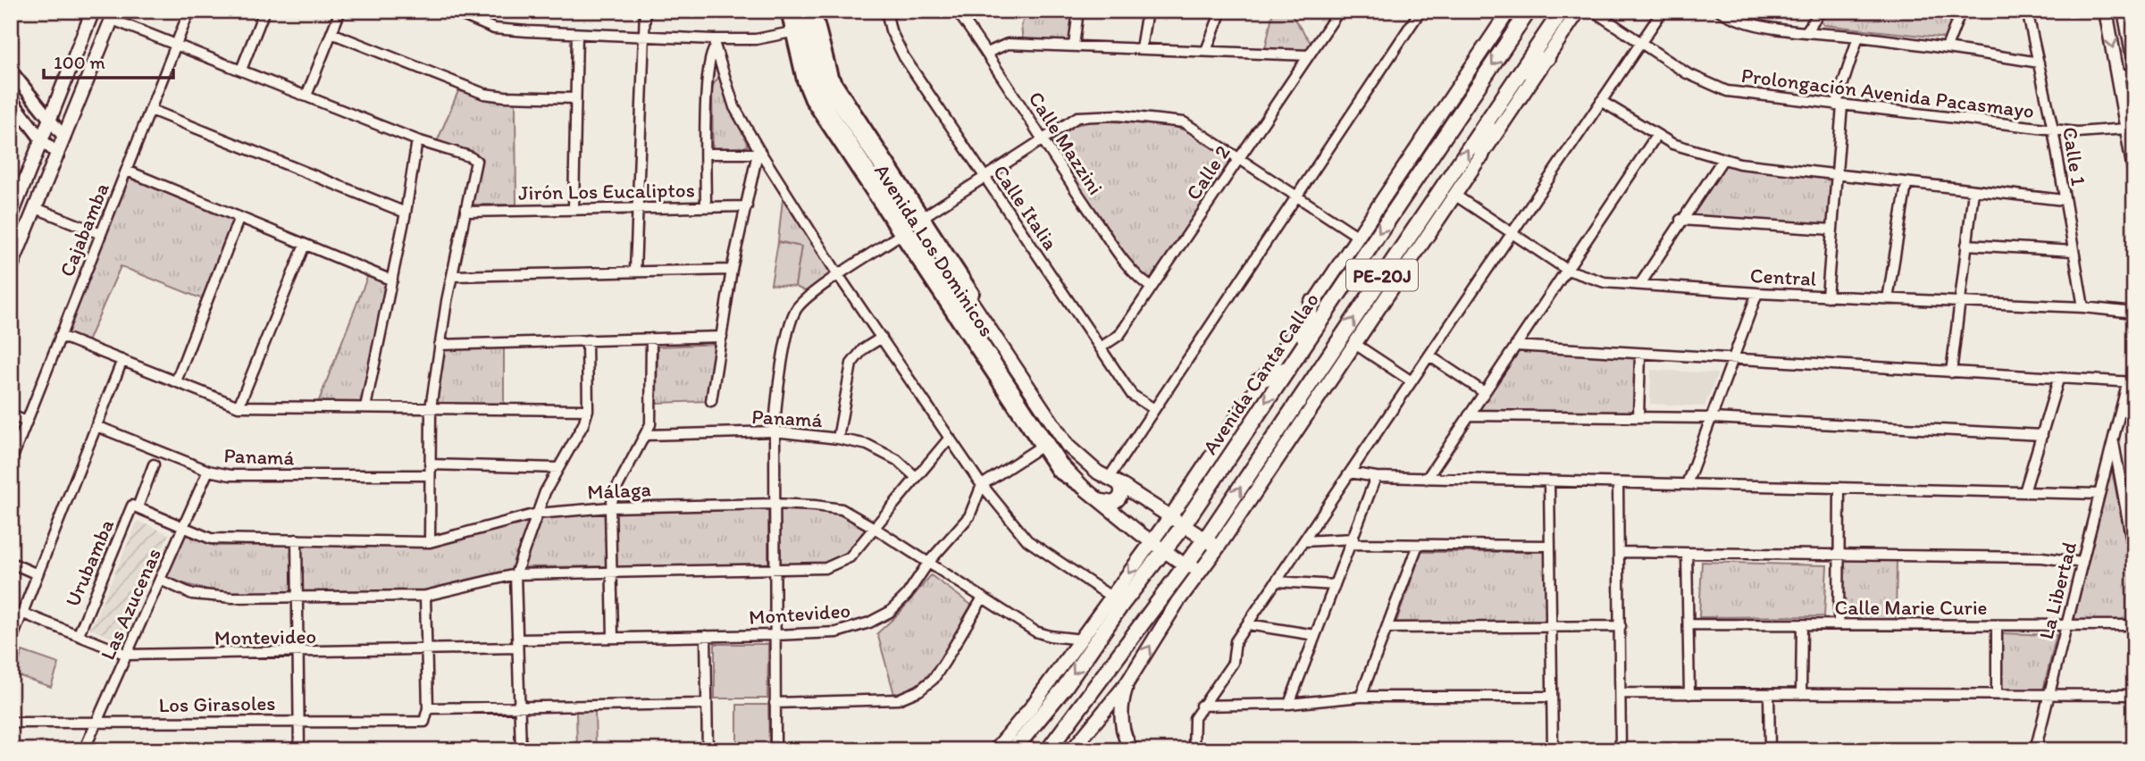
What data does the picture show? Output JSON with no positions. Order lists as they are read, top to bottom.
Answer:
{
  "streets": {
    "highway": ["PE-20J", "Avenida Canta Callao"],
    "main road": ["Avenida Los Dominicos"],
    "street": [
      "Prolongación Avenida Pacasmayo",
      "Calle Mazzini",
      "Calle 1",
      "Calle 2",
      "Jirón Los Eucaliptos",
      "Calle Italia",
      "Cajabamba",
      "Central",
      "Panamá",
      "Málaga",
      "Urubamba",
      "La Libertad",
      "Las Azucenas",
      "Calle Marie Curie",
      "Montevideo",
      "Los Girasoles"
    ]
  },
  "crossings": [
    ["Prolongación Avenida Pacasmayo", "Calle 1"],
    ["Calle Mazzini", "Calle 2"],
    ["Calle 1", "Central"],
    ["Calle 2", "Calle Italia"],
    ["Avenida Los Dominicos", "PE-20J"],
    ["Avenida Los Dominicos", "Avenida Canta Callao"],
    ["Avenida Canta Callao", "Málaga"],
    ["Panamá", "Las Azucenas"],
    ["Málaga", "Urubamba"],
    ["Málaga", "Las Azucenas"],
    ["Málaga", "Montevideo"],
    ["Urubamba", "Montevideo"],
    ["La Libertad", "Calle Marie Curie"],
    ["Las Azucenas", "Montevideo"],
    ["Las Azucenas", "Los Girasoles"]
  ],
  "scale_bar": "100 m"
}
